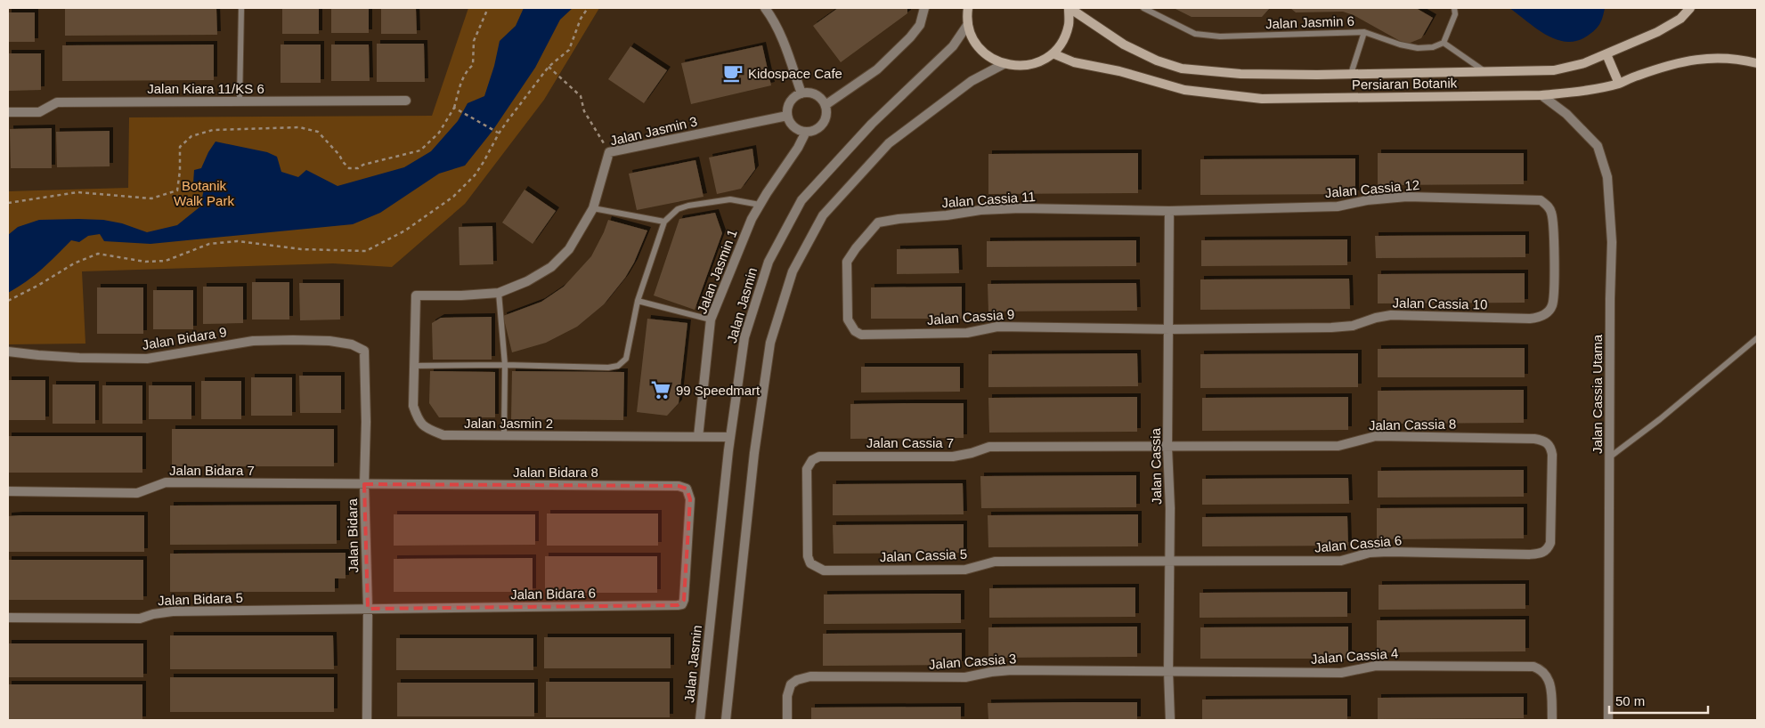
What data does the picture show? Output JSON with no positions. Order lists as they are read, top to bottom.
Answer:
{
  "streets": {
    "main road": ["Persiaran Botanik"],
    "street": [
      "Jalan Kiara 11/KS 6",
      "Jalan Jasmin 3",
      "Jalan Cassia 12",
      "Jalan Cassia 11",
      "Jalan Jasmin 1",
      "Jalan Cassia 10",
      "Jalan Jasmin",
      "Jalan Cassia 9",
      "Jalan Bidara 9",
      "Jalan Cassia Utama",
      "Jalan Jasmin 2",
      "Jalan Cassia 8",
      "Jalan Cassia 7",
      "Jalan Cassia",
      "Jalan Bidara 7",
      "Jalan Bidara 8",
      "Jalan Bidara",
      "Jalan Cassia 6",
      "Jalan Cassia 5",
      "Jalan Bidara 6",
      "Jalan Bidara 5",
      "Jalan Cassia 4",
      "Jalan Cassia 3"
    ],
    "lane": ["Jalan Jasmin 6"]
  },
  "crossings": [
    ["Persiaran Botanik", "Jalan Cassia Utama"],
    ["Jalan Jasmin 3", "Jalan Jasmin 1"],
    ["Jalan Jasmin 3", "Jalan Jasmin 2"],
    ["Jalan Cassia 12", "Jalan Cassia 11"],
    ["Jalan Cassia 12", "Jalan Cassia 10"],
    ["Jalan Cassia 12", "Jalan Cassia"],
    ["Jalan Cassia 11", "Jalan Cassia 9"],
    ["Jalan Cassia 11", "Jalan Cassia"],
    ["Jalan Jasmin 1", "Jalan Jasmin 2"],
    ["Jalan Cassia 10", "Jalan Cassia 9"],
    ["Jalan Cassia 10", "Jalan Cassia"],
    ["Jalan Jasmin", "Jalan Jasmin 2"],
    ["Jalan Cassia 9", "Jalan Cassia"],
    ["Jalan Bidara 9", "Jalan Bidara"],
    ["Jalan Cassia 8", "Jalan Cassia 7"],
    ["Jalan Cassia 8", "Jalan Cassia"],
    ["Jalan Cassia 8", "Jalan Cassia 6"],
    ["Jalan Cassia 7", "Jalan Cassia"],
    ["Jalan Cassia 7", "Jalan Cassia 5"],
    ["Jalan Cassia", "Jalan Cassia 6"],
    ["Jalan Cassia", "Jalan Cassia 5"],
    ["Jalan Cassia", "Jalan Cassia 4"],
    ["Jalan Cassia", "Jalan Cassia 3"],
    ["Jalan Bidara 7", "Jalan Bidara 8"],
    ["Jalan Bidara 7", "Jalan Bidara"],
    ["Jalan Bidara 8", "Jalan Bidara"],
    ["Jalan Bidara 8", "Jalan Bidara 6"],
    ["Jalan Bidara", "Jalan Bidara 6"],
    ["Jalan Bidara", "Jalan Bidara 5"],
    ["Jalan Cassia 6", "Jalan Cassia 5"],
    ["Jalan Bidara 6", "Jalan Bidara 5"],
    ["Jalan Cassia 4", "Jalan Cassia 3"]
  ],
  "parks": ["Botanik Walk Park"],
  "places": {
    "cafe": ["Kidospace Cafe"],
    "supermarket": ["99 Speedmart"]
  },
  "scale_bar": "50 m"
}
